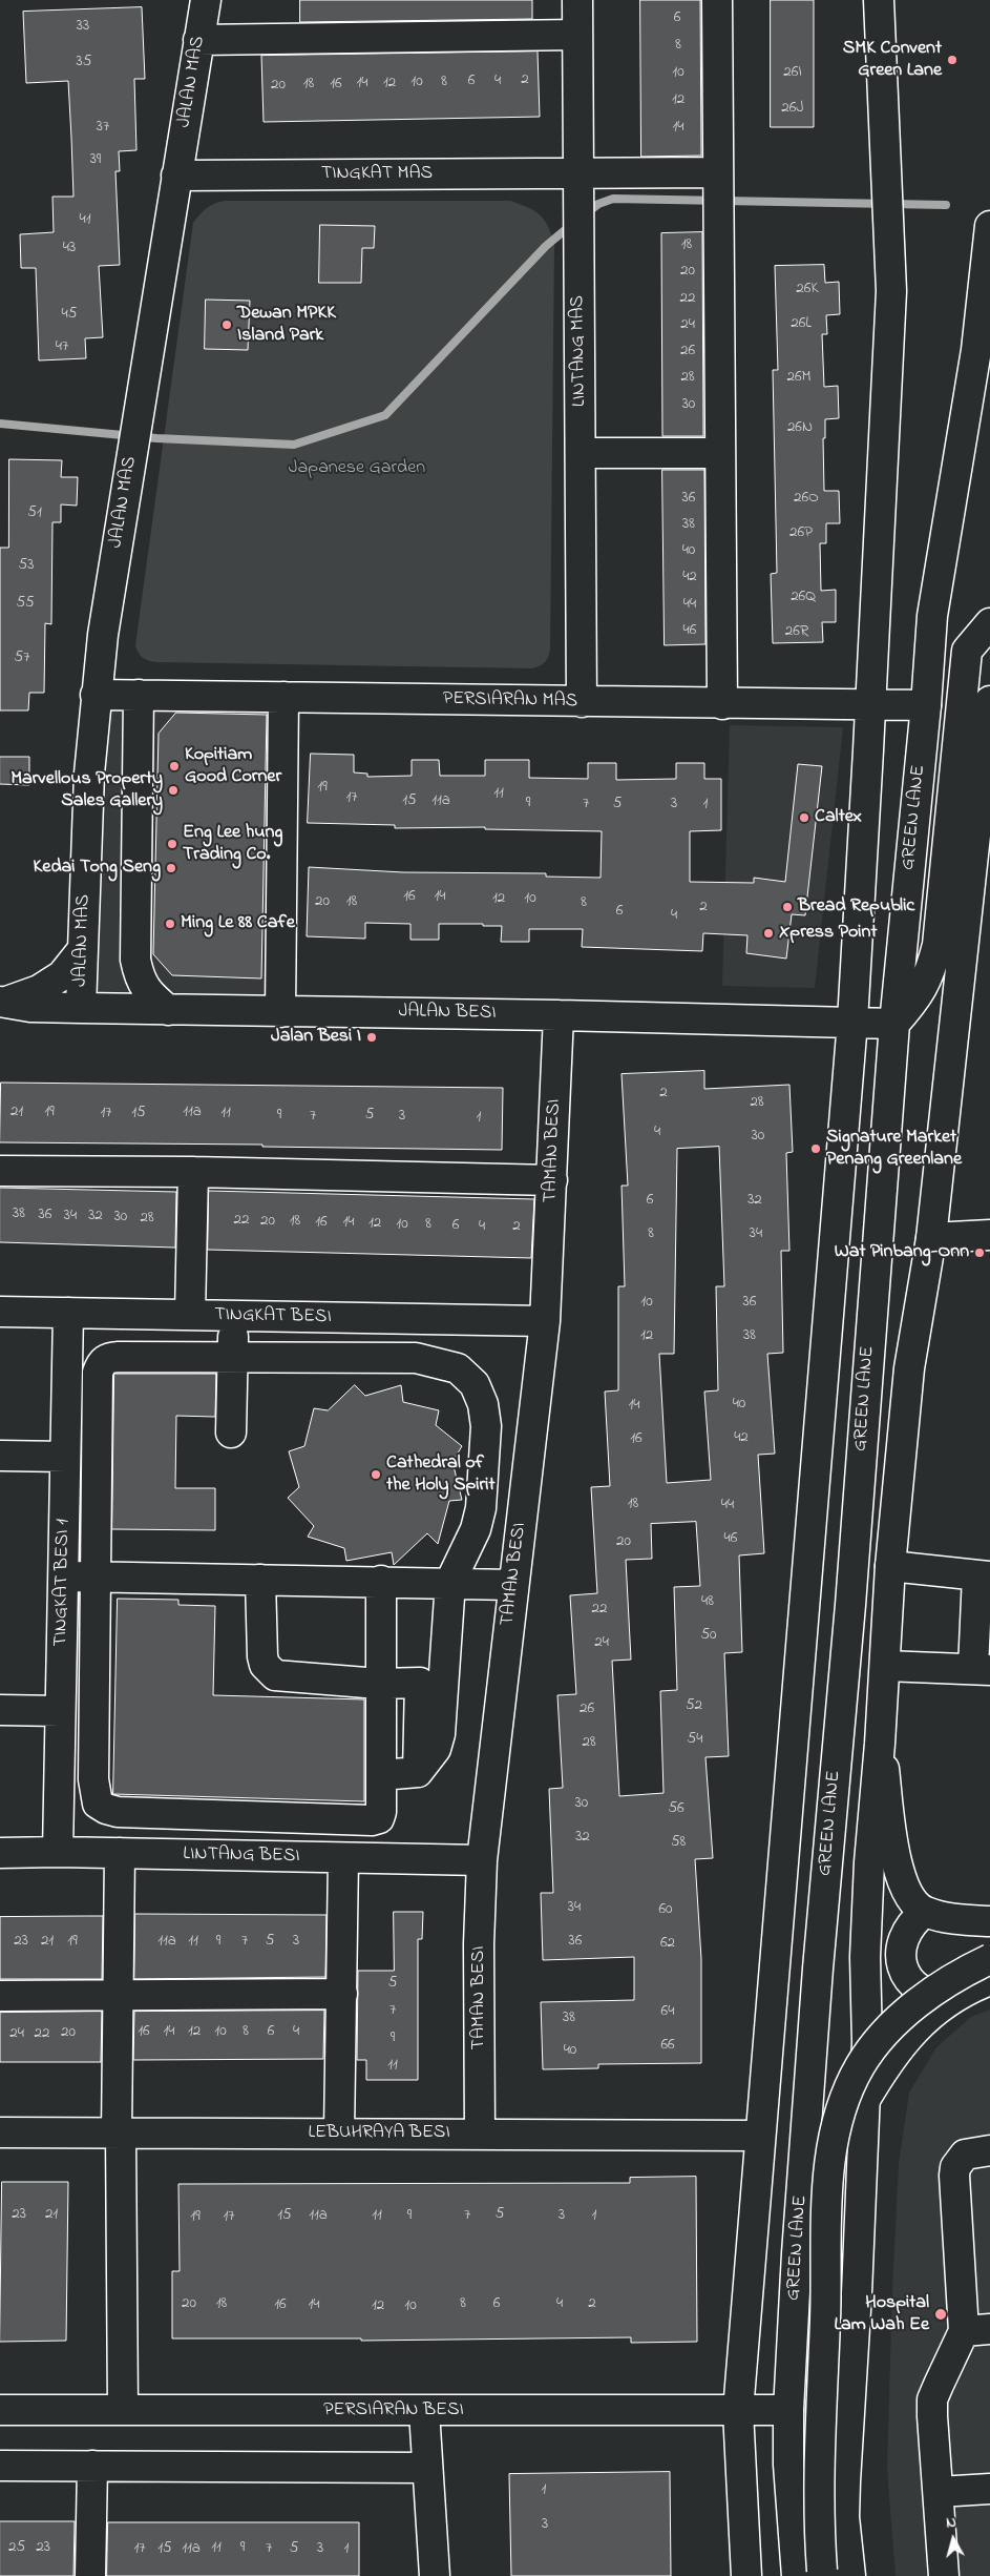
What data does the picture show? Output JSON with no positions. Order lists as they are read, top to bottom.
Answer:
{
  "streets": {
    "main road": [
      "JALAN MAS",
      "TINGKAT MAS",
      "LINTANG MAS",
      "PERSIARAN MAS",
      "GREEN LANE",
      "JALAN BESI",
      "TAMAN BESI",
      "TINGKAT BESI",
      "TINGKAT BESI 1",
      "LINTANG BESI",
      "LEBUHRAYA BESI",
      "PERSIARAN BESI"
    ]
  },
  "crossings": [
    ["JALAN MAS", "TINGKAT MAS"],
    ["JALAN MAS", "PERSIARAN MAS"],
    ["JALAN MAS", "JALAN BESI"],
    ["TINGKAT MAS", "LINTANG MAS"],
    ["LINTANG MAS", "PERSIARAN MAS"],
    ["PERSIARAN MAS", "GREEN LANE"],
    ["GREEN LANE", "JALAN BESI"],
    ["GREEN LANE", "PERSIARAN BESI"],
    ["JALAN BESI", "TAMAN BESI"],
    ["TAMAN BESI", "TINGKAT BESI"],
    ["TAMAN BESI", "LINTANG BESI"],
    ["TAMAN BESI", "LEBUHRAYA BESI"],
    ["TINGKAT BESI", "TINGKAT BESI 1"],
    ["TINGKAT BESI 1", "LINTANG BESI"]
  ],
  "parks": ["Japanese Garden"],
  "places": [
    "SMK Convent Green Lane",
    "Dewan MPKK Island Park",
    "Kopitiam Good Corner",
    "Marvellous Property Sales Gallery",
    "Caltex",
    "Eng Lee hung Trading Co.",
    "Kedai Tong Seng",
    "Bread Republic",
    "Ming Le 88 Cafe",
    "Xpress Point",
    "Jalan Besi I",
    "Signature Market Penang Greenlane",
    "Wat Pinbang-Onn",
    "Cathedral of the Holy Spirit",
    "Hospital Lam Wah Ee"
  ],
  "house_numbers": [
    "6",
    "33",
    "8",
    "35",
    "10",
    "26I",
    "2",
    "6",
    "4",
    "10",
    "8",
    "14",
    "12",
    "18",
    "16",
    "20",
    "12",
    "26J",
    "37",
    "14",
    "39",
    "41",
    "18",
    "43",
    "20",
    "26K",
    "22",
    "45",
    "26L",
    "24",
    "47",
    "26",
    "28",
    "26M",
    "30",
    "26N",
    "36",
    "26O",
    "51",
    "38",
    "26P",
    "40",
    "53",
    "42",
    "26Q",
    "55",
    "44",
    "46",
    "26R",
    "57",
    "19",
    "11",
    "17",
    "15",
    "11a",
    "9",
    "7",
    "5",
    "3",
    "1",
    "16",
    "14",
    "12",
    "10",
    "20",
    "18",
    "8",
    "2",
    "6",
    "4",
    "2",
    "28",
    "21",
    "19",
    "11a",
    "17",
    "15",
    "11",
    "9",
    "5",
    "7",
    "3",
    "1",
    "4",
    "30",
    "6",
    "32",
    "38",
    "36",
    "34",
    "32",
    "30",
    "28",
    "22",
    "20",
    "18",
    "16",
    "14",
    "12",
    "10",
    "8",
    "6",
    "4",
    "2",
    "8",
    "34",
    "10",
    "36",
    "12",
    "38",
    "40",
    "14",
    "42",
    "16",
    "18",
    "44",
    "46",
    "20",
    "48",
    "22",
    "50",
    "24",
    "52",
    "26",
    "54",
    "28",
    "30",
    "56",
    "32",
    "58",
    "34",
    "60",
    "23",
    "21",
    "19",
    "11a",
    "11",
    "9",
    "7",
    "5",
    "3",
    "36",
    "62",
    "5",
    "7",
    "64",
    "38",
    "16",
    "14",
    "12",
    "10",
    "8",
    "6",
    "4",
    "20",
    "24",
    "22",
    "9",
    "66",
    "40",
    "11",
    "23",
    "21",
    "5",
    "15",
    "11a",
    "11",
    "9",
    "7",
    "3",
    "1",
    "19",
    "17",
    "20",
    "18",
    "8",
    "6",
    "4",
    "2",
    "16",
    "14",
    "12",
    "10",
    "1",
    "3",
    "25",
    "23",
    "11",
    "9",
    "17",
    "15",
    "11a",
    "7",
    "5",
    "3",
    "1"
  ],
  "north": "top"
}
